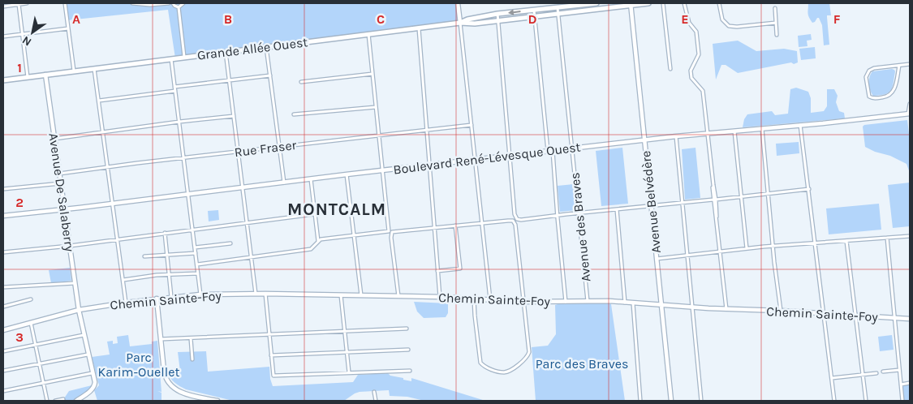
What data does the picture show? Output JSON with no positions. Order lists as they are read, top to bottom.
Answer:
{
  "streets": {
    "main road": [
      "Grande Allée Ouest",
      "Boulevard René-Lévesque Ouest",
      "Avenue De Salaberry",
      "Avenue Belvédère",
      "Chemin Sainte-Foy"
    ],
    "street": ["Rue Fraser", "Avenue des Braves"]
  },
  "crossings": [
    ["Grande Allée Ouest", "Avenue De Salaberry"],
    ["Grande Allée Ouest", "Avenue Belvédère"],
    ["Grande Allée Ouest", "Avenue des Braves"],
    ["Rue Fraser", "Avenue De Salaberry"],
    ["Boulevard René-Lévesque Ouest", "Avenue De Salaberry"],
    ["Boulevard René-Lévesque Ouest", "Avenue Belvédère"],
    ["Boulevard René-Lévesque Ouest", "Avenue des Braves"],
    ["Avenue De Salaberry", "Chemin Sainte-Foy"],
    ["Avenue Belvédère", "Chemin Sainte-Foy"],
    ["Avenue des Braves", "Chemin Sainte-Foy"]
  ],
  "districts": ["MONTCALM"],
  "parks": ["Parc Karim-Ouellet", "Parc des Braves"],
  "north": "bottom left",
  "grid": {
    "columns": [
      "A",
      "B",
      "C",
      "D",
      "E",
      "F"
    ],
    "rows": ["1", "2", "3"]
  }
}
